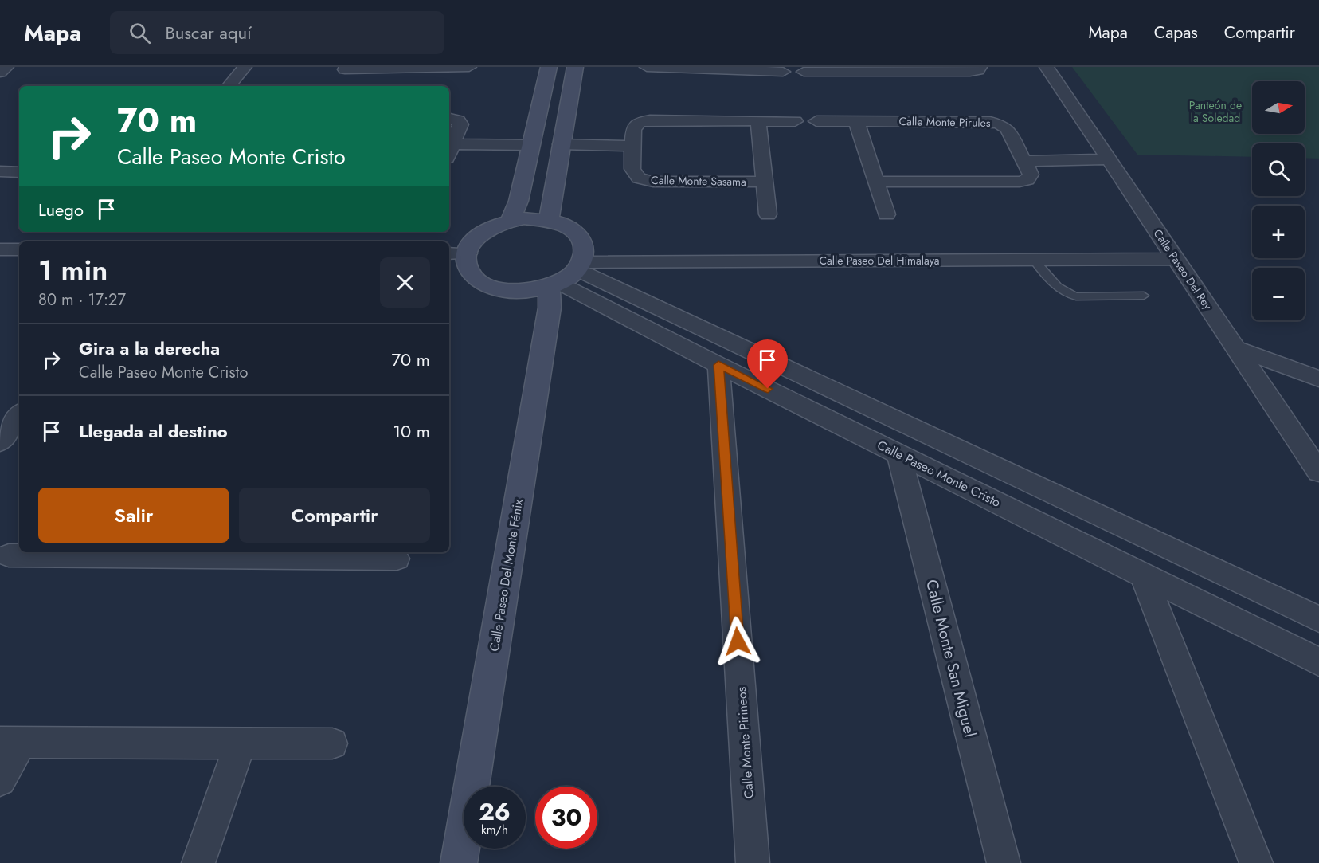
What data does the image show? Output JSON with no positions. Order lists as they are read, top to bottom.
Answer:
{
  "streets": {
    "main road": ["Calle Paseo Del Monte Fénix"],
    "street": [
      "Calle Monte Pirules",
      "Calle Monte Sasama",
      "Calle Paseo Del Himalaya",
      "Calle Paseo Del Rey",
      "Calle Paseo Monte Cristo",
      "Calle Monte San Miguel",
      "Calle Monte Pirineos"
    ]
  },
  "crossings": [
    ["Calle Paseo Del Himalaya", "Calle Paseo Del Rey"],
    ["Calle Paseo Del Himalaya", "Calle Paseo Monte Cristo"],
    ["Calle Paseo Del Himalaya", "Calle Paseo Del Monte Fénix"],
    ["Calle Paseo Monte Cristo", "Calle Paseo Del Monte Fénix"],
    ["Calle Paseo Monte Cristo", "Calle Monte San Miguel"],
    ["Calle Paseo Monte Cristo", "Calle Monte Pirineos"]
  ],
  "parks": ["Panteón de la Soledad"],
  "north": "right",
  "page": {
    "header": "Mapa",
    "search": "Buscar aquí",
    "nav": ["Mapa", "Capas", "Compartir"],
    "map_buttons": ["+", "−"],
    "turn": ["70 m", "Calle Paseo Monte Cristo"],
    "then": "Luego",
    "heading": ["1 min", "80 m · 17:27"],
    "list": [
      {
        "name": "Gira a la derecha",
        "note": "Calle Paseo Monte Cristo",
        "value": "70 m"
      },
      {
        "name": "Llegada al destino",
        "value": "10 m"
      }
    ],
    "buttons": ["Salir", "Compartir"],
    "speed": "26 km/h",
    "limit": "30"
  }
}
